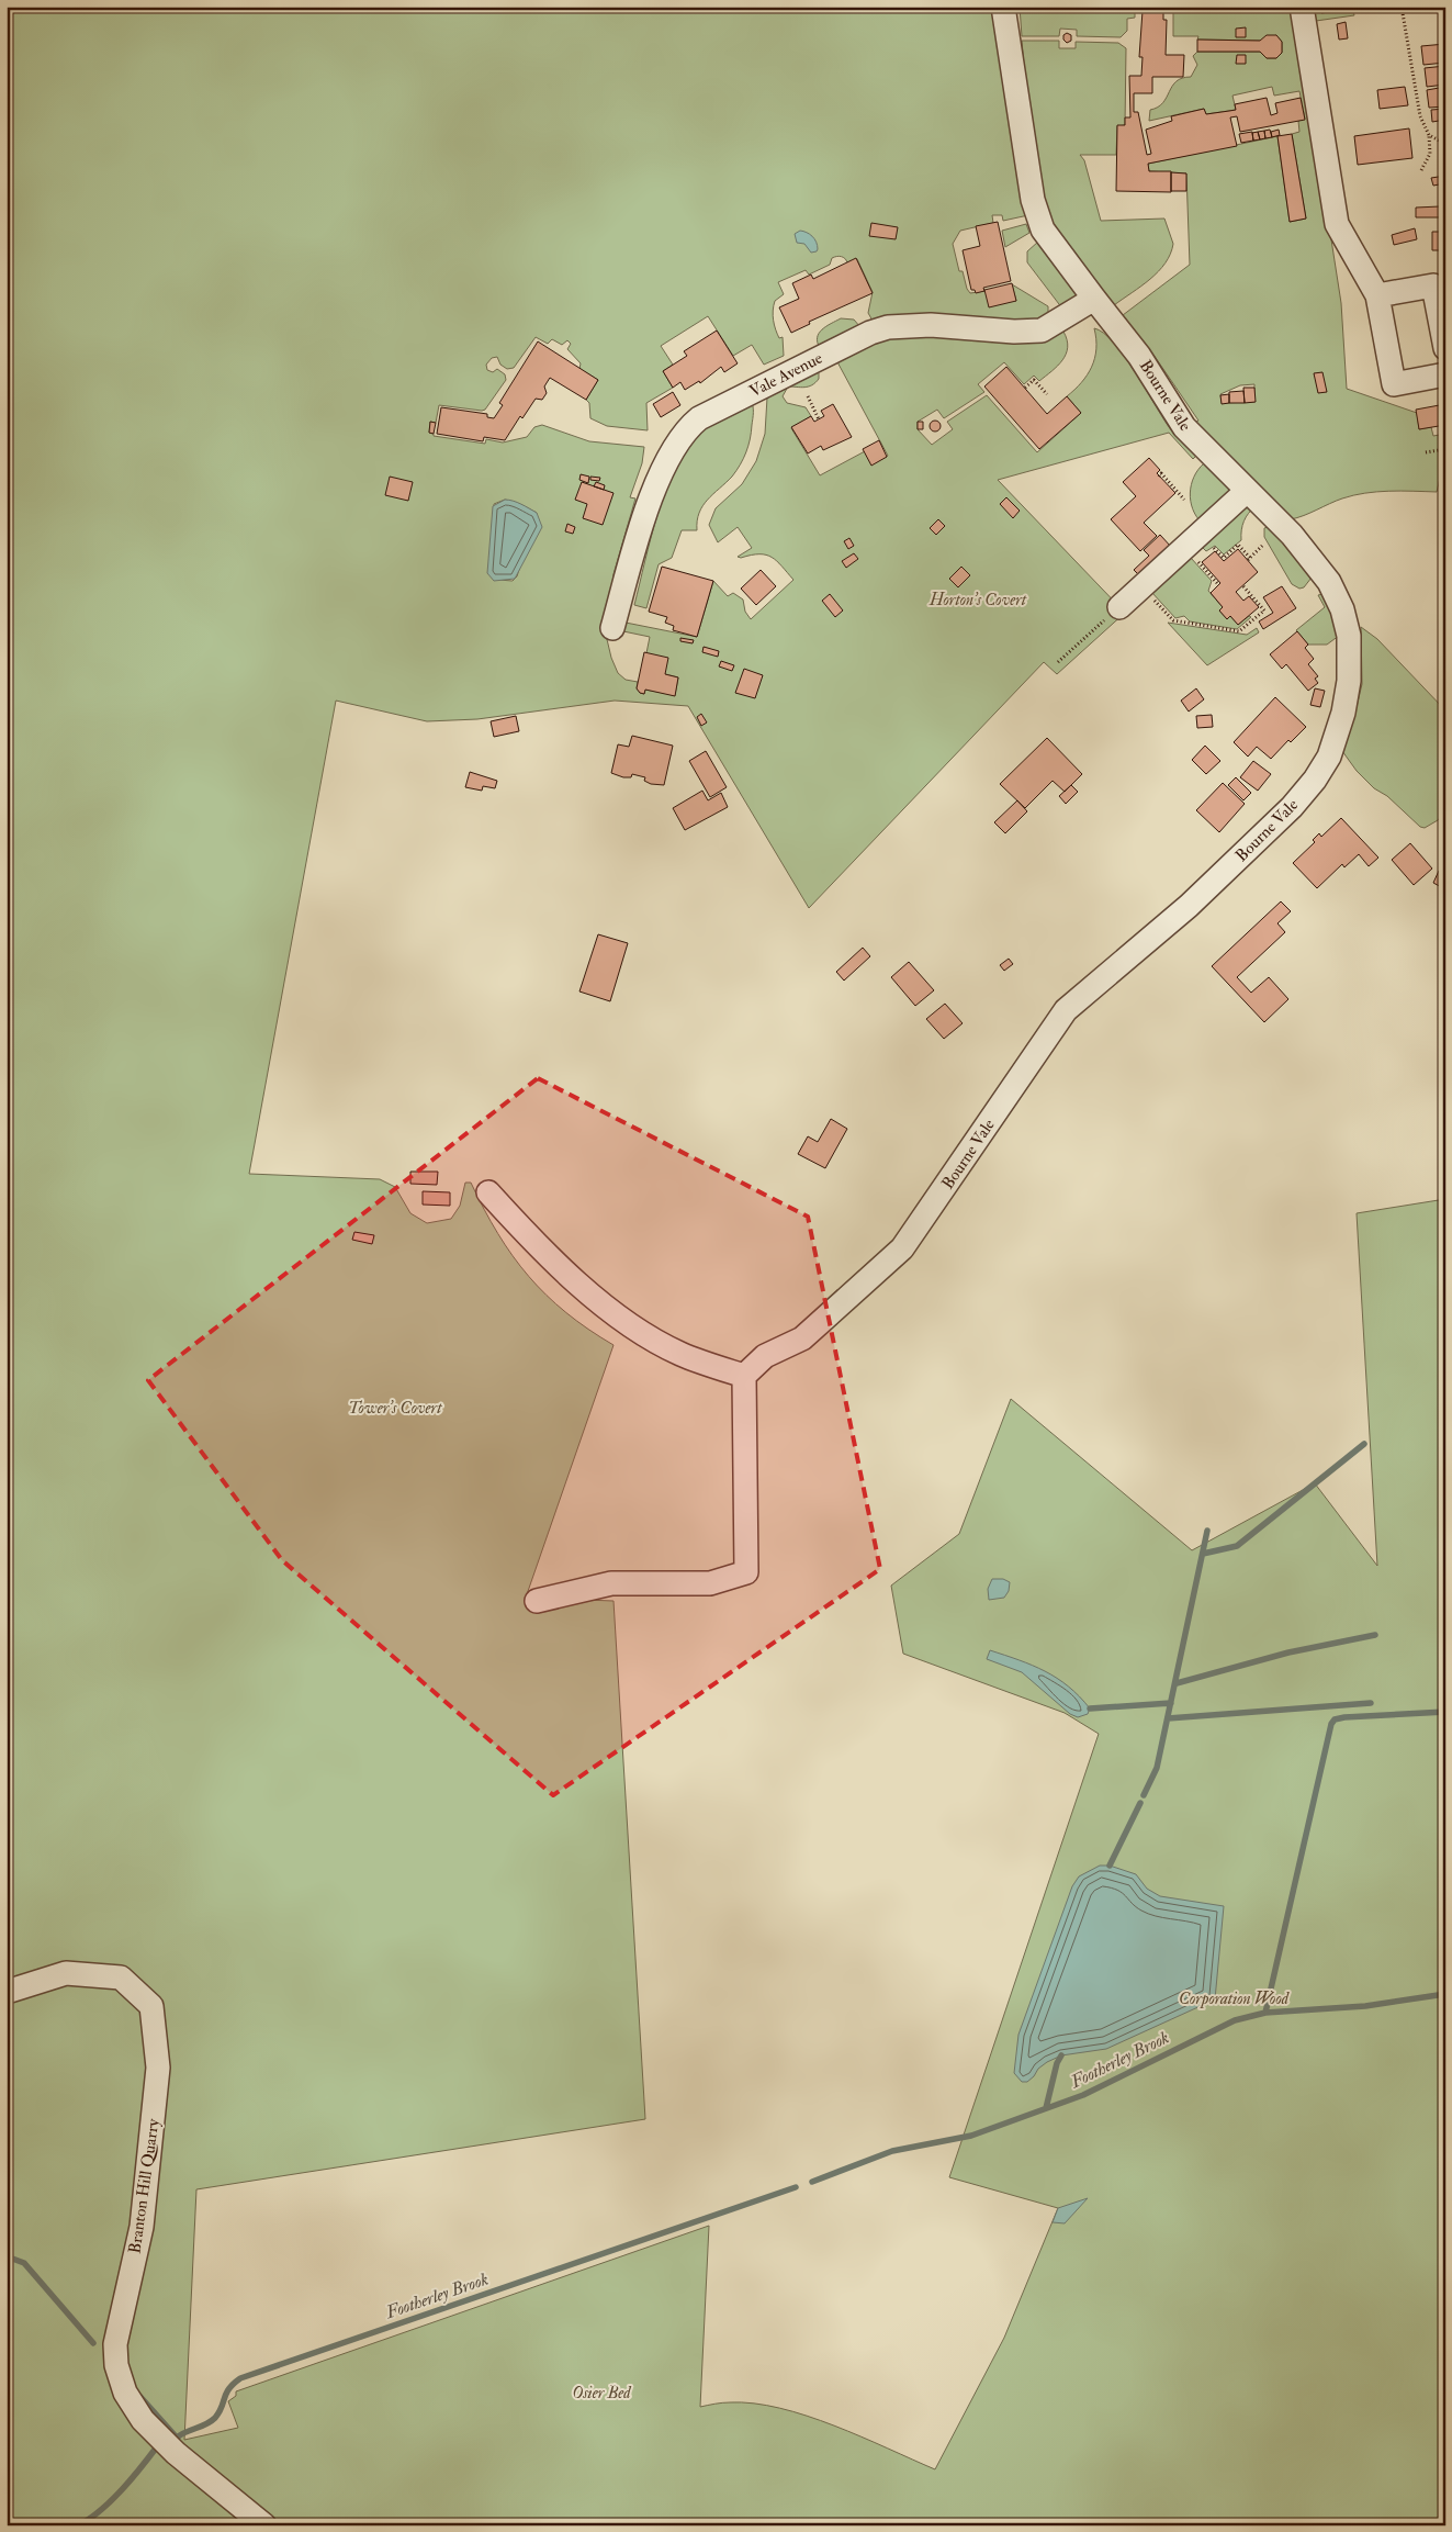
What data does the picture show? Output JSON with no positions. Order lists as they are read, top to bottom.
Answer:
{
  "streets": {
    "street": ["Vale Avenue", "Bourne Vale", "Branton Hill Quarry"]
  },
  "crossings": [
    ["Vale Avenue", "Bourne Vale"]
  ],
  "water": ["Footherley Brook"],
  "parks": [
    "Horton's Covert",
    "Tower's Covert",
    "Corporation Wood",
    "Osier Bed"
  ]
}
